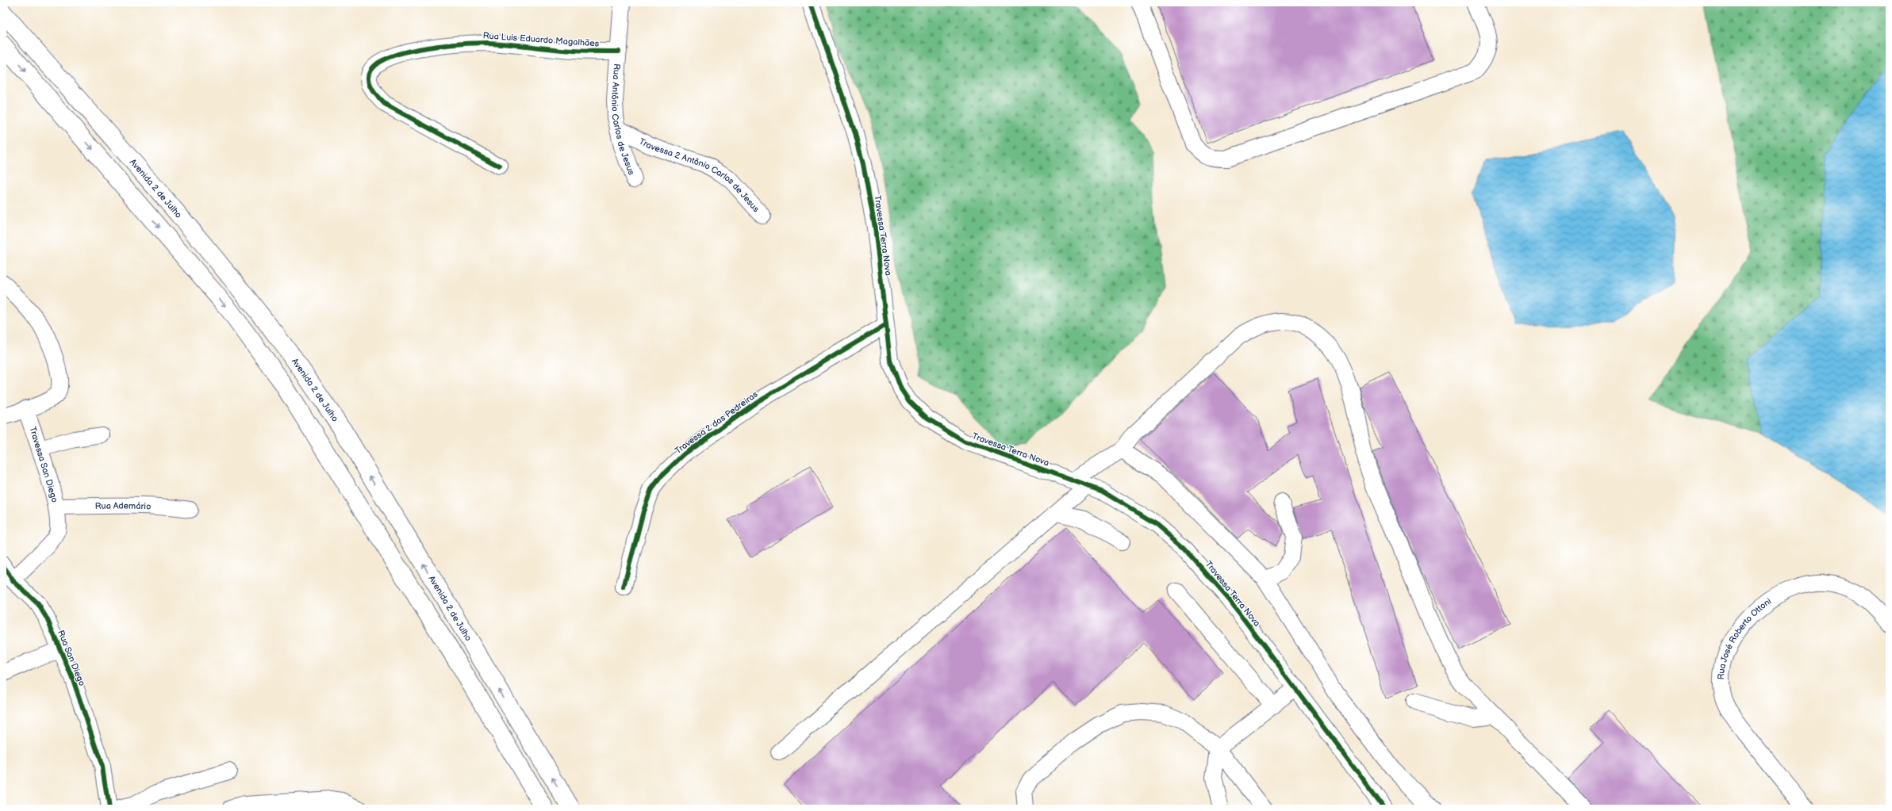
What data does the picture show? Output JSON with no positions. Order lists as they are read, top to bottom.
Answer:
{
  "streets": {
    "main road": ["Avenida 2 de Julho"],
    "street": [
      "Rua Luis Eduardo Magalhães",
      "Rua Antônio Carlos de Jesus",
      "Travessa 2 Antônio Carlos de Jesus",
      "Travessa Terra Nova",
      "Travessa 2 das Pedreiras",
      "Travessa San Diego",
      "Rua Ademário",
      "Rua José Roberto Ottoni",
      "Rua San Diego"
    ]
  },
  "crossings": [
    ["Rua Luis Eduardo Magalhães", "Rua Antônio Carlos de Jesus"],
    ["Rua Antônio Carlos de Jesus", "Travessa 2 Antônio Carlos de Jesus"],
    ["Travessa Terra Nova", "Travessa 2 das Pedreiras"],
    ["Travessa San Diego", "Rua Ademário"],
    ["Travessa San Diego", "Rua San Diego"]
  ]
}
